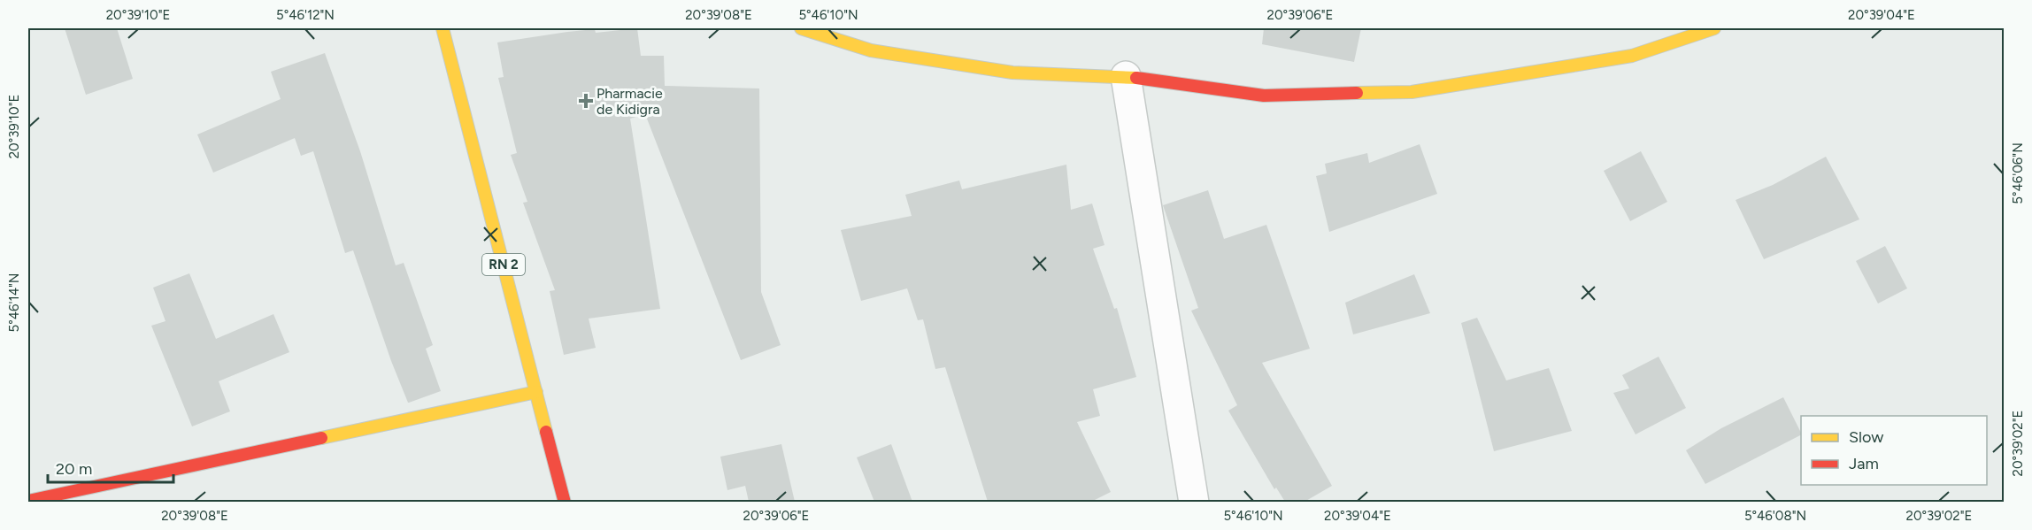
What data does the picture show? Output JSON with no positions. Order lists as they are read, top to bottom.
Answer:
{
  "streets": {
    "street": ["RN 2"]
  },
  "places": {
    "health": ["Pharmacie de Kidigra"]
  },
  "legend": ["Slow", "Jam"],
  "scale_bar": "20 m",
  "coordinates": [
    "20°39'10\"E",
    "5°46'12\"N",
    "20°39'08\"E",
    "5°46'10\"N",
    "20°39'06\"E",
    "20°39'04\"E",
    "5°46'06\"N",
    "5°46'14\"N",
    "20°39'02\"E",
    "5°46'08\"N"
  ]
}
